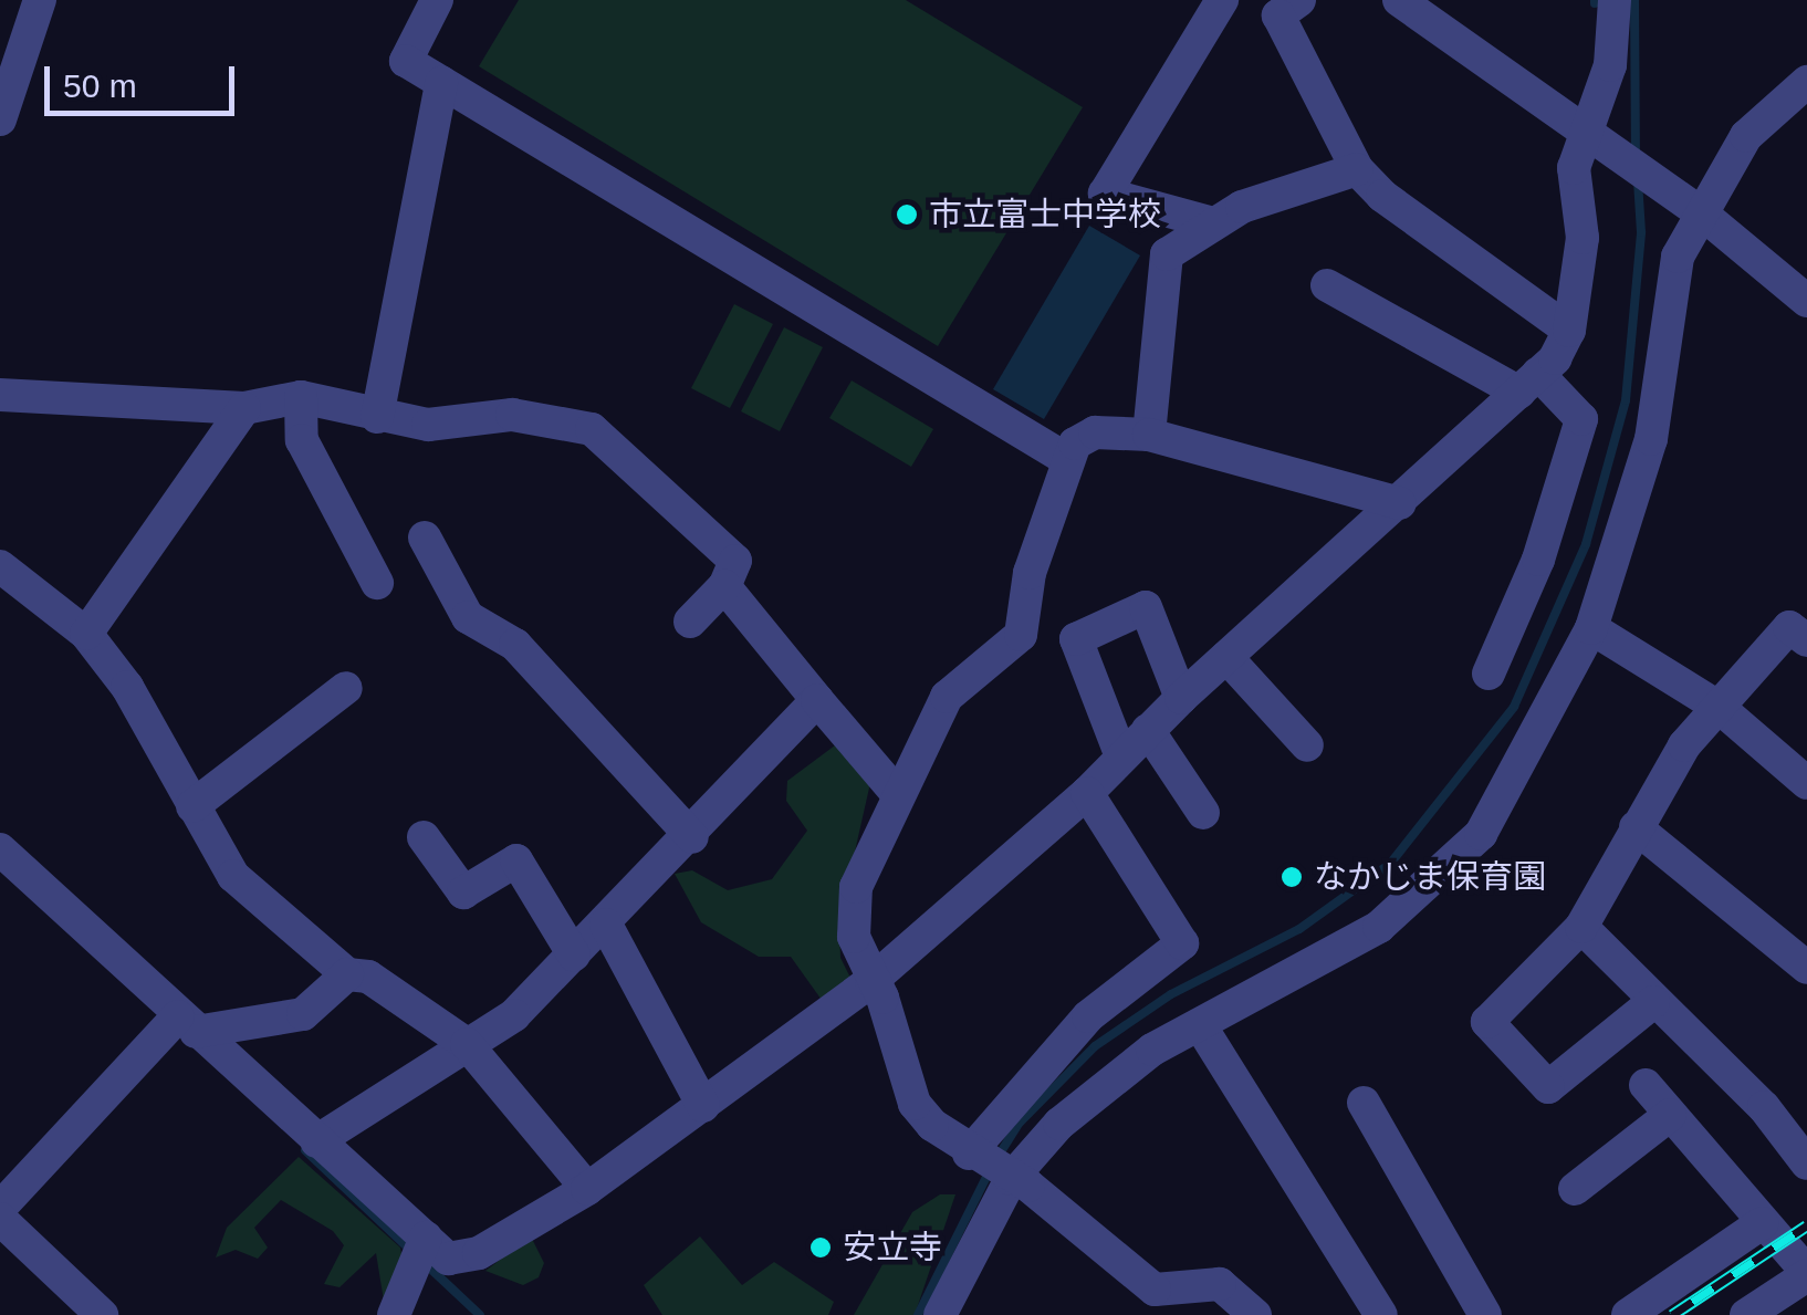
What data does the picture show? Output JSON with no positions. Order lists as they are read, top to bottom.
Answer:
{
  "places": ["市立富士中学校", "なかじま保育園", "安立寺"],
  "scale_bar": "50 m"
}
